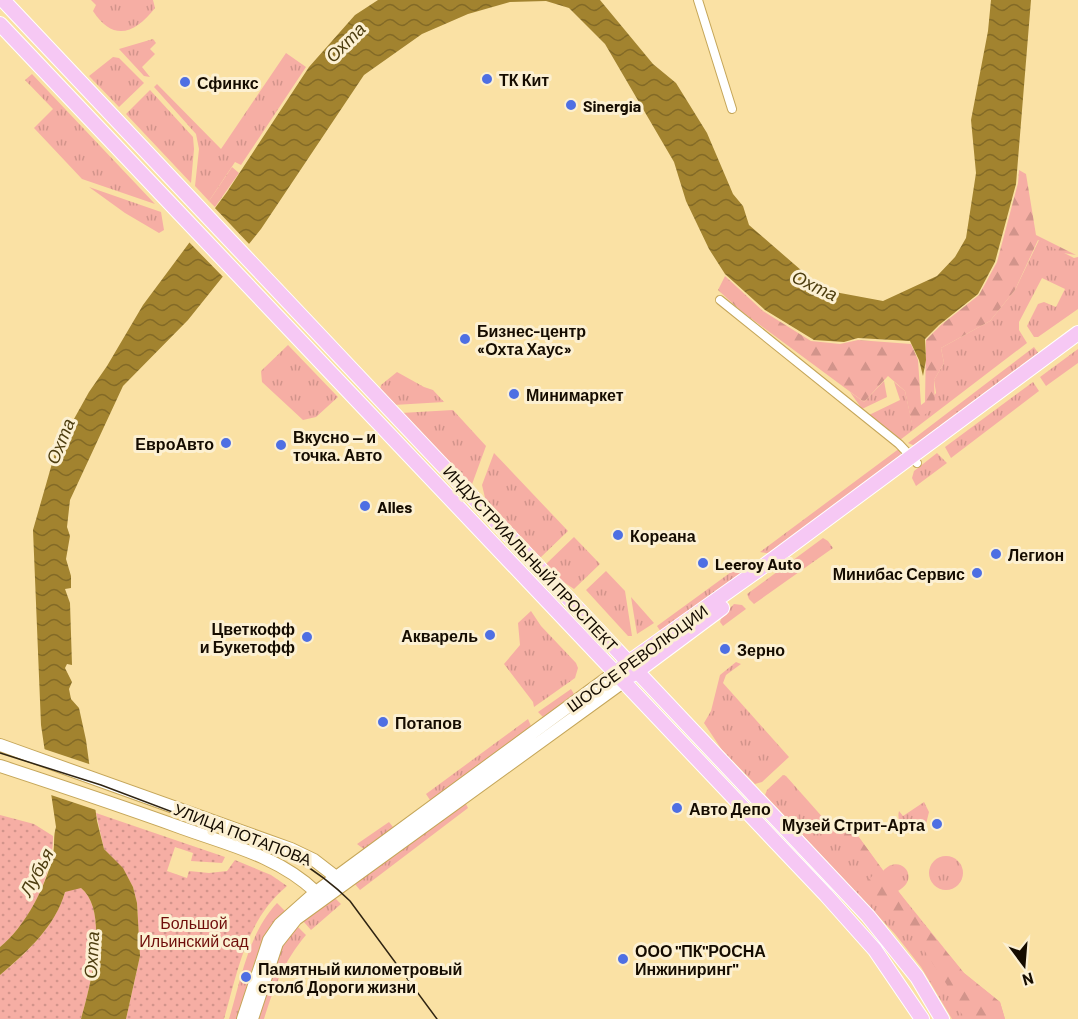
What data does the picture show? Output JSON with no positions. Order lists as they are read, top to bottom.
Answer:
{
  "streets": {
    "main road": ["ИНДУСТРИАЛЬНЫЙ ПРОСПЕКТ", "ШОССЕ РЕВОЛЮЦИИ", "УЛИЦА ПОТАПОВА"]
  },
  "crossings": [
    ["ИНДУСТРИАЛЬНЫЙ ПРОСПЕКТ", "ШОССЕ РЕВОЛЮЦИИ"],
    ["ШОССЕ РЕВОЛЮЦИИ", "УЛИЦА ПОТАПОВА"]
  ],
  "water": ["Охта", "Лубья"],
  "parks": ["Большой Ильинский сад"],
  "places": [
    "ТК Кит",
    "Сфинкс",
    "Sinergia",
    "Бизнес-центр «Охта Хаус»",
    "Минимаркет",
    "ЕвроАвто",
    "Вкусно — и точка. Авто",
    "Alles",
    "Кореана",
    "Легион",
    "Leeroy Auto",
    "Минибас Сервис",
    "Акварель",
    "Цветкофф и Букетофф",
    "Зерно",
    "Потапов",
    "Авто Депо",
    "Музей Стрит-Арта",
    "ООО \"ПК\"РОСНА Инжиниринг\"",
    "Памятный километровый столб Дороги жизни"
  ],
  "north": "bottom"
}
